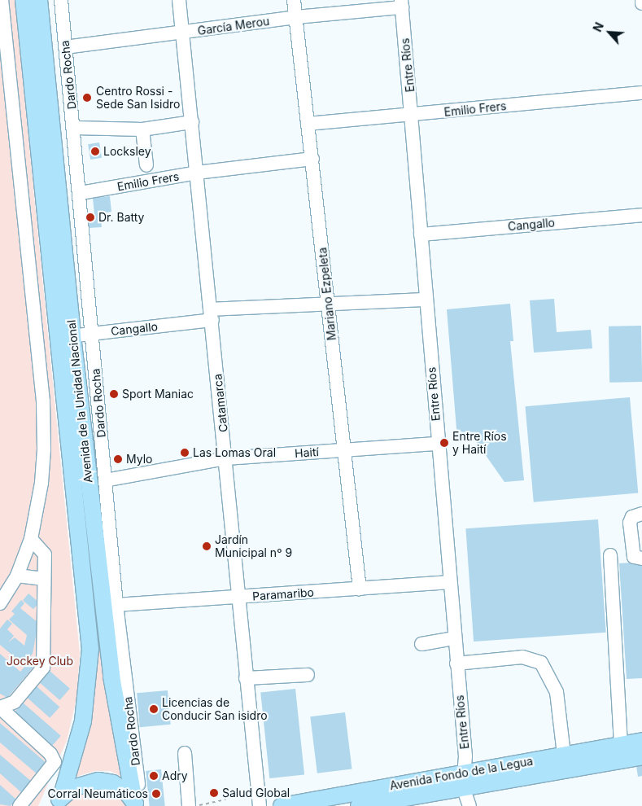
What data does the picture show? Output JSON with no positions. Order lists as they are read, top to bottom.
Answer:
{
  "streets": {
    "main road": ["Avenida de la Unidad Nacional", "Avenida Fondo de la Legua"],
    "street": [
      "García Merou",
      "Entre Ríos",
      "Dardo Rocha",
      "Emilio Frers",
      "Cangallo",
      "Mariano Ezpeleta",
      "Catamarca",
      "Haití",
      "Paramaribo"
    ]
  },
  "crossings": [
    ["García Merou", "Entre Ríos"],
    ["García Merou", "Dardo Rocha"],
    ["García Merou", "Mariano Ezpeleta"],
    ["García Merou", "Catamarca"],
    ["Entre Ríos", "Emilio Frers"],
    ["Entre Ríos", "Cangallo"],
    ["Entre Ríos", "Haití"],
    ["Entre Ríos", "Paramaribo"],
    ["Entre Ríos", "Avenida Fondo de la Legua"],
    ["Dardo Rocha", "Emilio Frers"],
    ["Dardo Rocha", "Cangallo"],
    ["Dardo Rocha", "Avenida de la Unidad Nacional"],
    ["Dardo Rocha", "Haití"],
    ["Dardo Rocha", "Paramaribo"],
    ["Emilio Frers", "Mariano Ezpeleta"],
    ["Emilio Frers", "Catamarca"],
    ["Cangallo", "Mariano Ezpeleta"],
    ["Cangallo", "Avenida de la Unidad Nacional"],
    ["Cangallo", "Catamarca"],
    ["Mariano Ezpeleta", "Haití"],
    ["Mariano Ezpeleta", "Paramaribo"],
    ["Catamarca", "Haití"],
    ["Catamarca", "Paramaribo"]
  ],
  "parks": ["Jockey Club"],
  "places": [
    "Centro Rossi - Sede San Isidro",
    "Locksley",
    "Dr. Batty",
    "Sport Maniac",
    "Entre Ríos y Haití",
    "Las Lomas Oral",
    "Mylo",
    "Jardín Municipal nº 9",
    "Licencias de Conducir San isidro",
    "Adry",
    "Salud Global",
    "Corral Neumáticos"
  ],
  "north": "top left"
}
